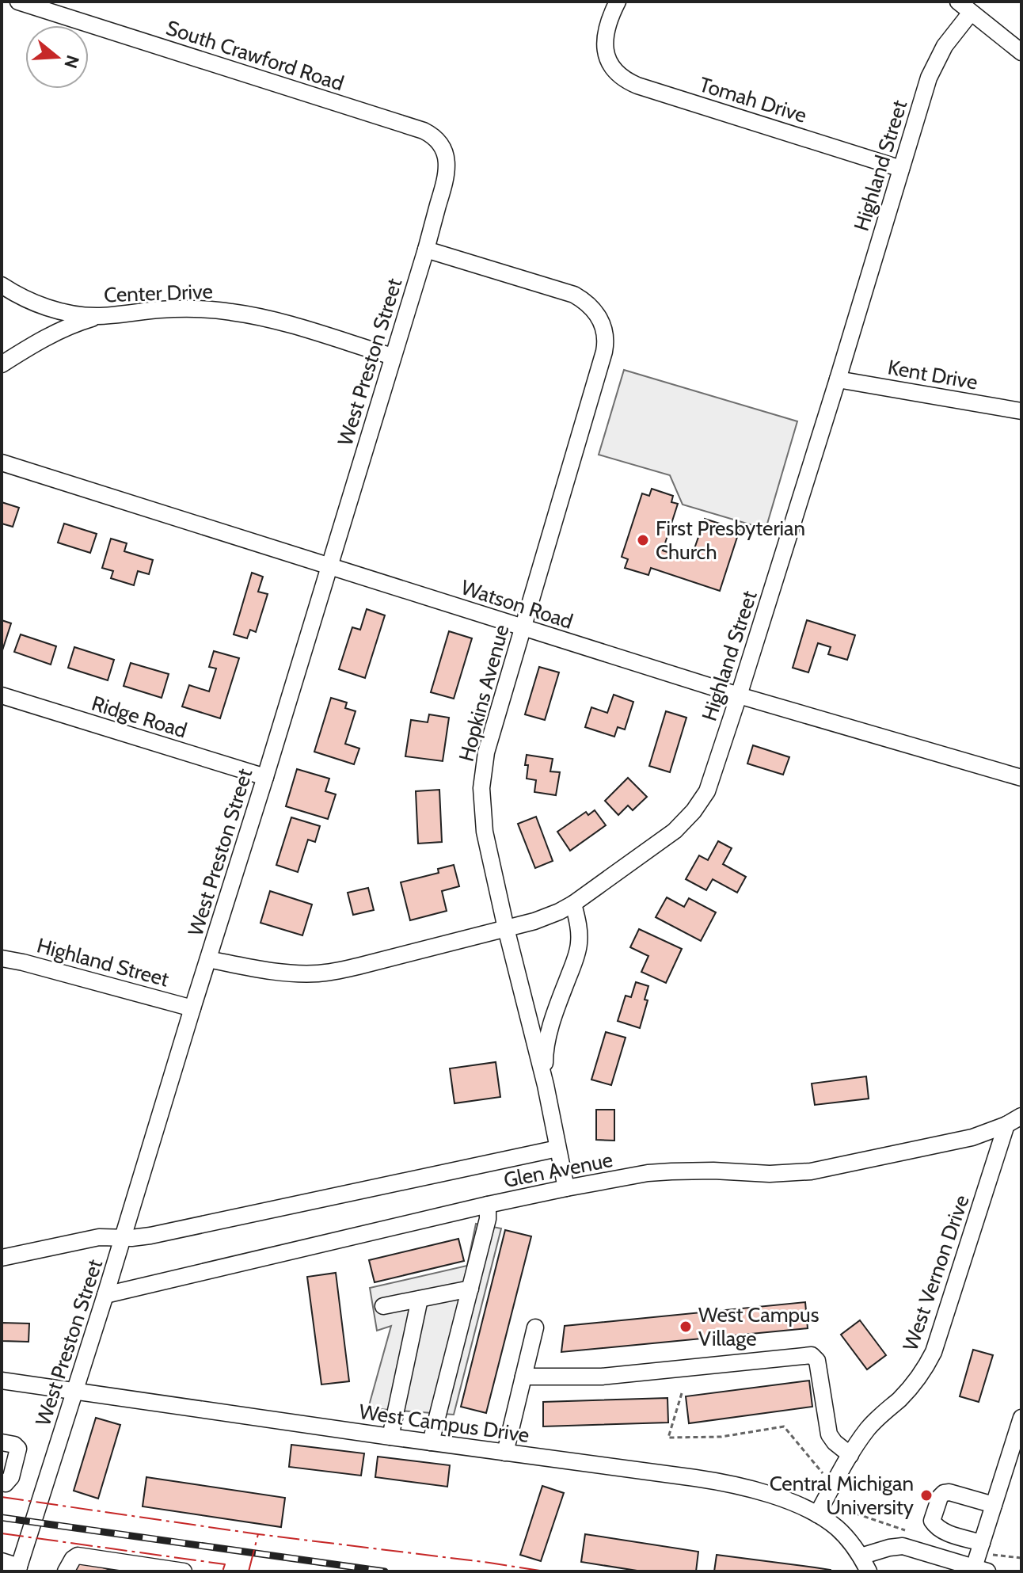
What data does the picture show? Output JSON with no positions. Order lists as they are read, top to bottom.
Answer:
{
  "streets": {
    "street": [
      "South Crawford Road",
      "Tomah Drive",
      "Highland Street",
      "Center Drive",
      "West Preston Street",
      "Kent Drive",
      "Watson Road",
      "Hopkins Avenue",
      "Ridge Road",
      "Glen Avenue",
      "West Vernon Drive",
      "West Campus Drive"
    ]
  },
  "crossings": [
    ["South Crawford Road", "West Preston Street"],
    ["Tomah Drive", "Highland Street"],
    ["Highland Street", "West Preston Street"],
    ["Highland Street", "Kent Drive"],
    ["Highland Street", "Watson Road"],
    ["Highland Street", "Hopkins Avenue"],
    ["Center Drive", "West Preston Street"],
    ["West Preston Street", "Watson Road"],
    ["West Preston Street", "Hopkins Avenue"],
    ["West Preston Street", "Ridge Road"],
    ["West Preston Street", "Glen Avenue"],
    ["West Preston Street", "West Campus Drive"],
    ["Watson Road", "Hopkins Avenue"],
    ["Hopkins Avenue", "Glen Avenue"],
    ["Glen Avenue", "West Vernon Drive"],
    ["West Vernon Drive", "West Campus Drive"]
  ],
  "places": ["First Presbyterian Church", "West Campus Village", "Central Michigan University"],
  "north": "right"
}
